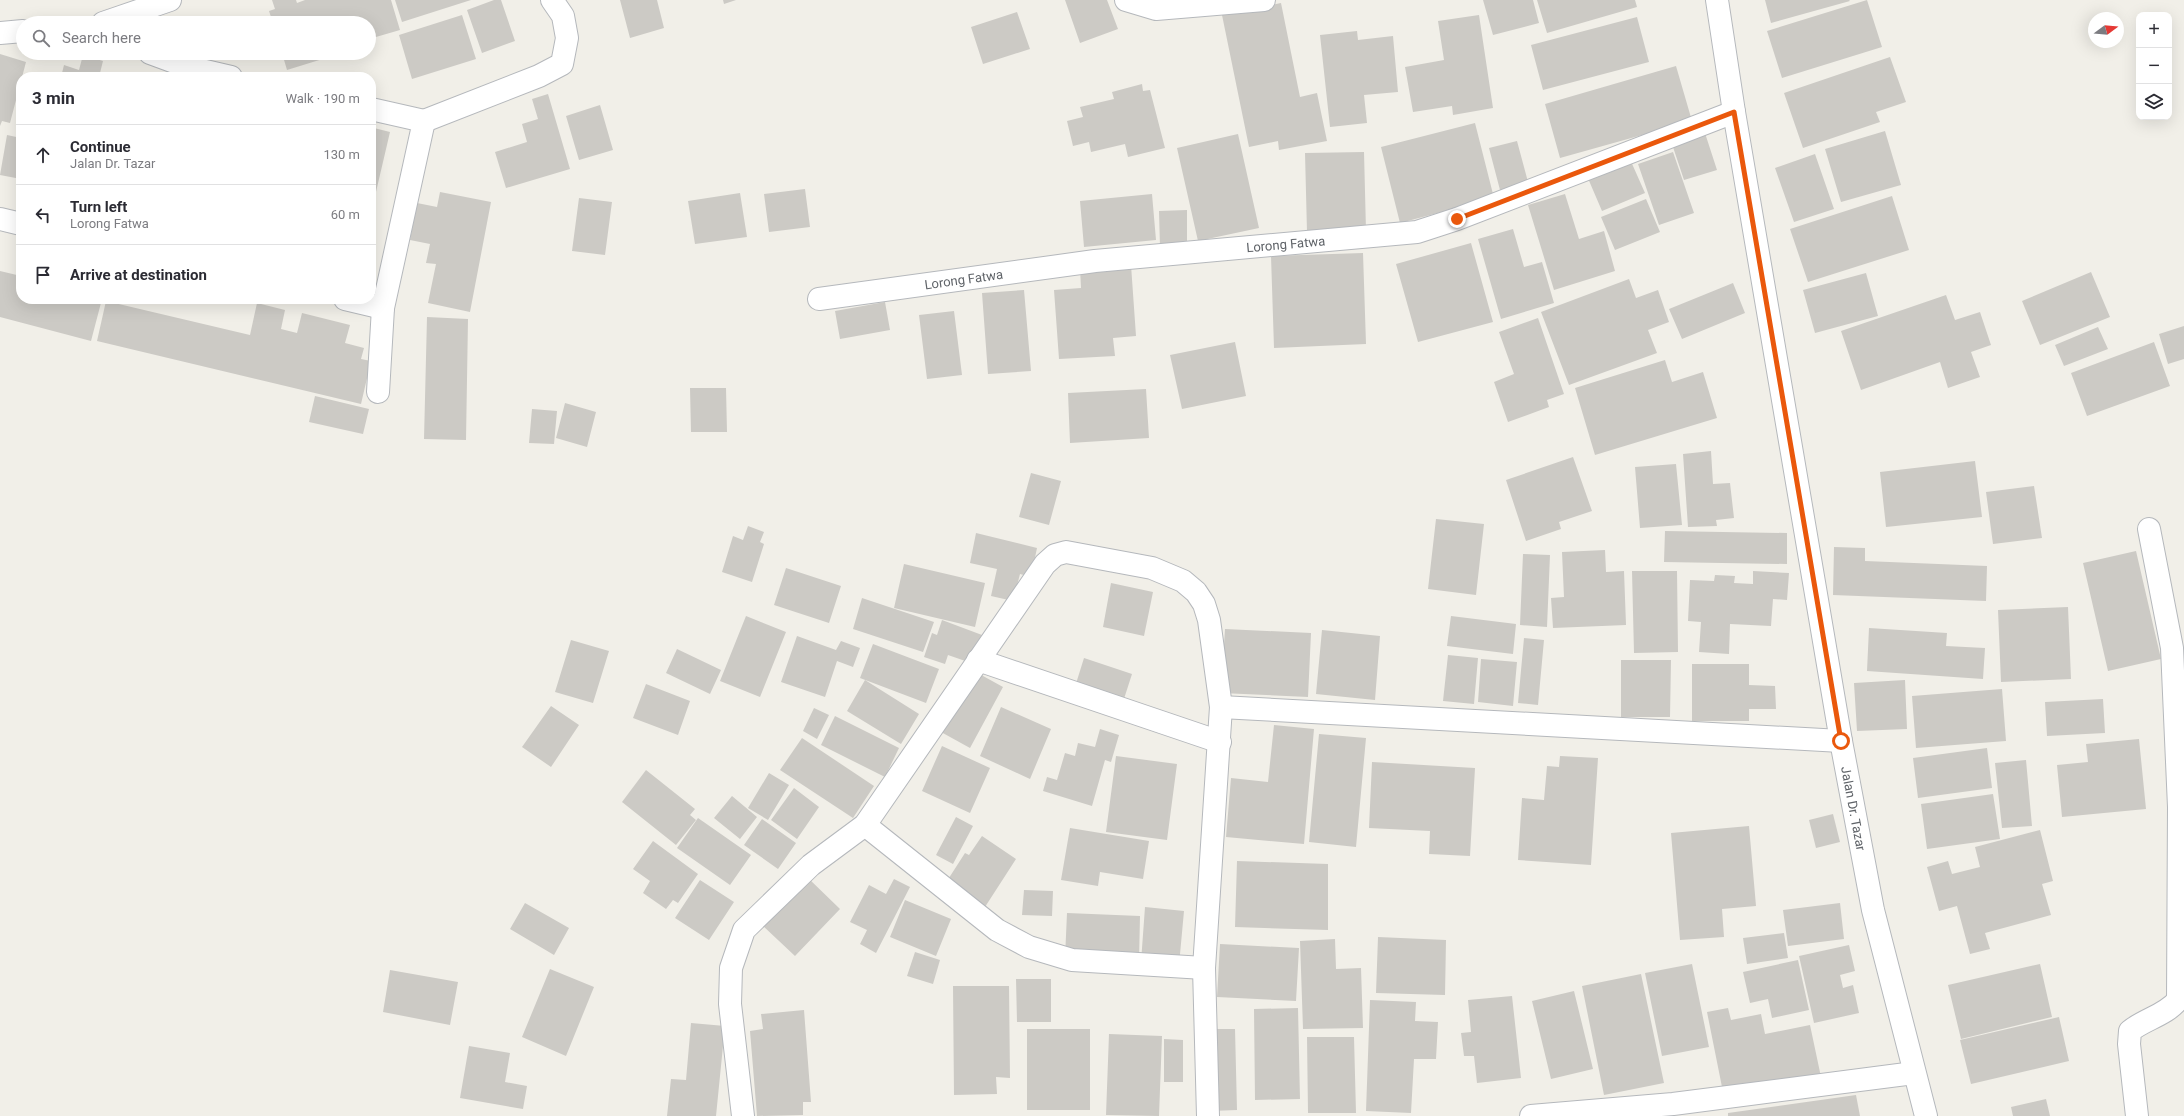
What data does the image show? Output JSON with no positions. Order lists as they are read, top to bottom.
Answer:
{
  "streets": {
    "street": ["Lorong Fatwa", "Jalan Dr. Tazar"]
  },
  "crossings": [
    ["Lorong Fatwa", "Jalan Dr. Tazar"]
  ],
  "north": "right",
  "page": {
    "map_buttons": ["+", "−"],
    "search": "Search here",
    "heading": ["3 min", "Walk · 190 m"],
    "list": [
      ["Continue", "Jalan Dr. Tazar", "130 m"],
      ["Turn left", "Lorong Fatwa", "60 m"],
      "Arrive at destination"
    ]
  }
}
